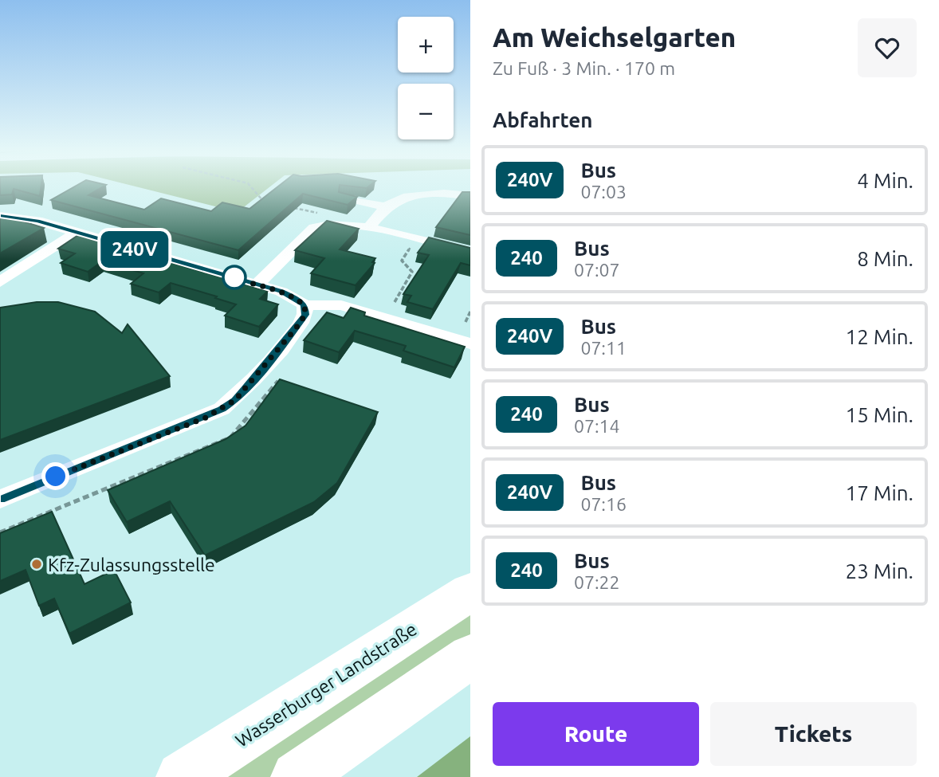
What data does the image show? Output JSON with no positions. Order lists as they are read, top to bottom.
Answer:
{
  "streets": {
    "main road": ["Wasserburger Landstraße"]
  },
  "places": ["Kfz-Zulassungsstelle"],
  "lines": ["bus line 240V"],
  "page": {
    "on_map": "240V",
    "heading": [
      ["Am Weichselgarten", "Zu Fuß · 3 Min. · 170 m"],
      "Abfahrten"
    ],
    "map_buttons": ["+", "−"],
    "list": [
      {
        "mark": "240V",
        "name": "Bus",
        "note": "07:03",
        "value": "4 Min."
      },
      {
        "mark": "240",
        "name": "Bus",
        "note": "07:07",
        "value": "8 Min."
      },
      {
        "mark": "240V",
        "name": "Bus",
        "note": "07:11",
        "value": "12 Min."
      },
      {
        "mark": "240",
        "name": "Bus",
        "note": "07:14",
        "value": "15 Min."
      },
      {
        "mark": "240V",
        "name": "Bus",
        "note": "07:16",
        "value": "17 Min."
      },
      {
        "mark": "240",
        "name": "Bus",
        "note": "07:22",
        "value": "23 Min."
      }
    ],
    "buttons": ["Route", "Tickets"]
  }
}
